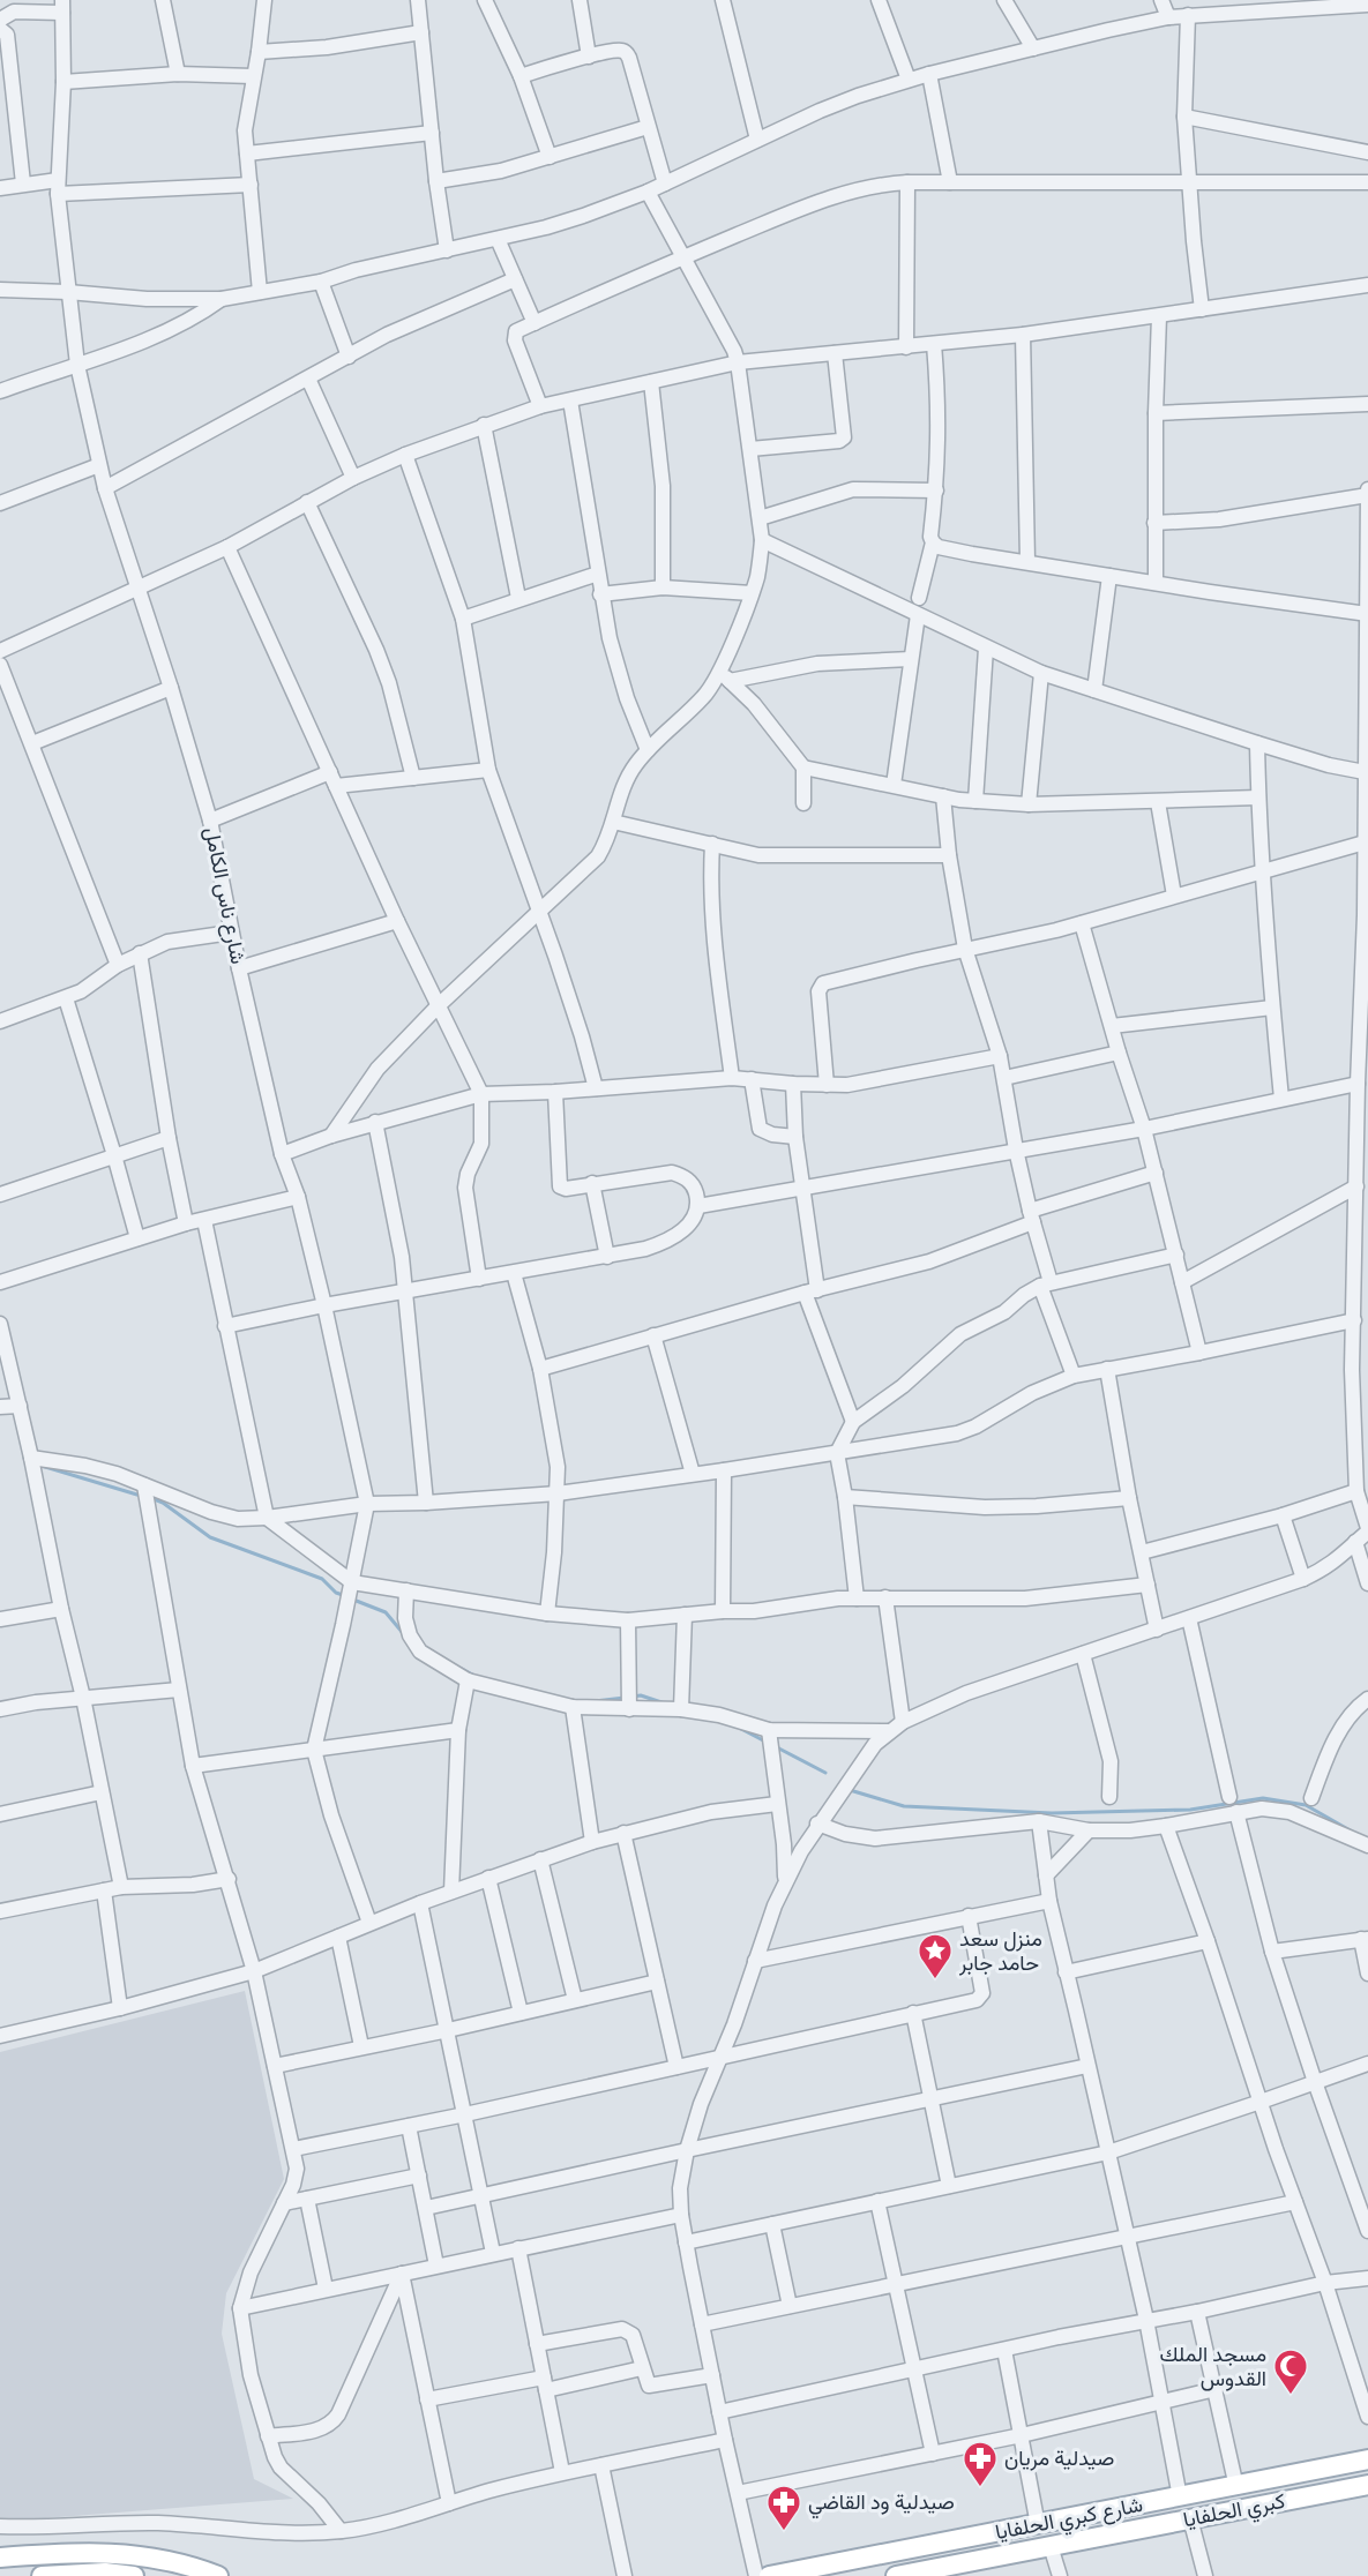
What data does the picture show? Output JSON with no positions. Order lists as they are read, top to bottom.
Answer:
{
  "streets": {
    "main road": ["كبري الحلفايا", "شارع كبري الحلفايا"],
    "street": ["شارع ناس الكامل"]
  },
  "places": {
    "place": ["منزل سعد حامد جابر"],
    "mosque": ["مسجد الملك القدوس"],
    "pharmacy": ["صيدلية مريان", "صيدلية ود القاضي"]
  }
}
